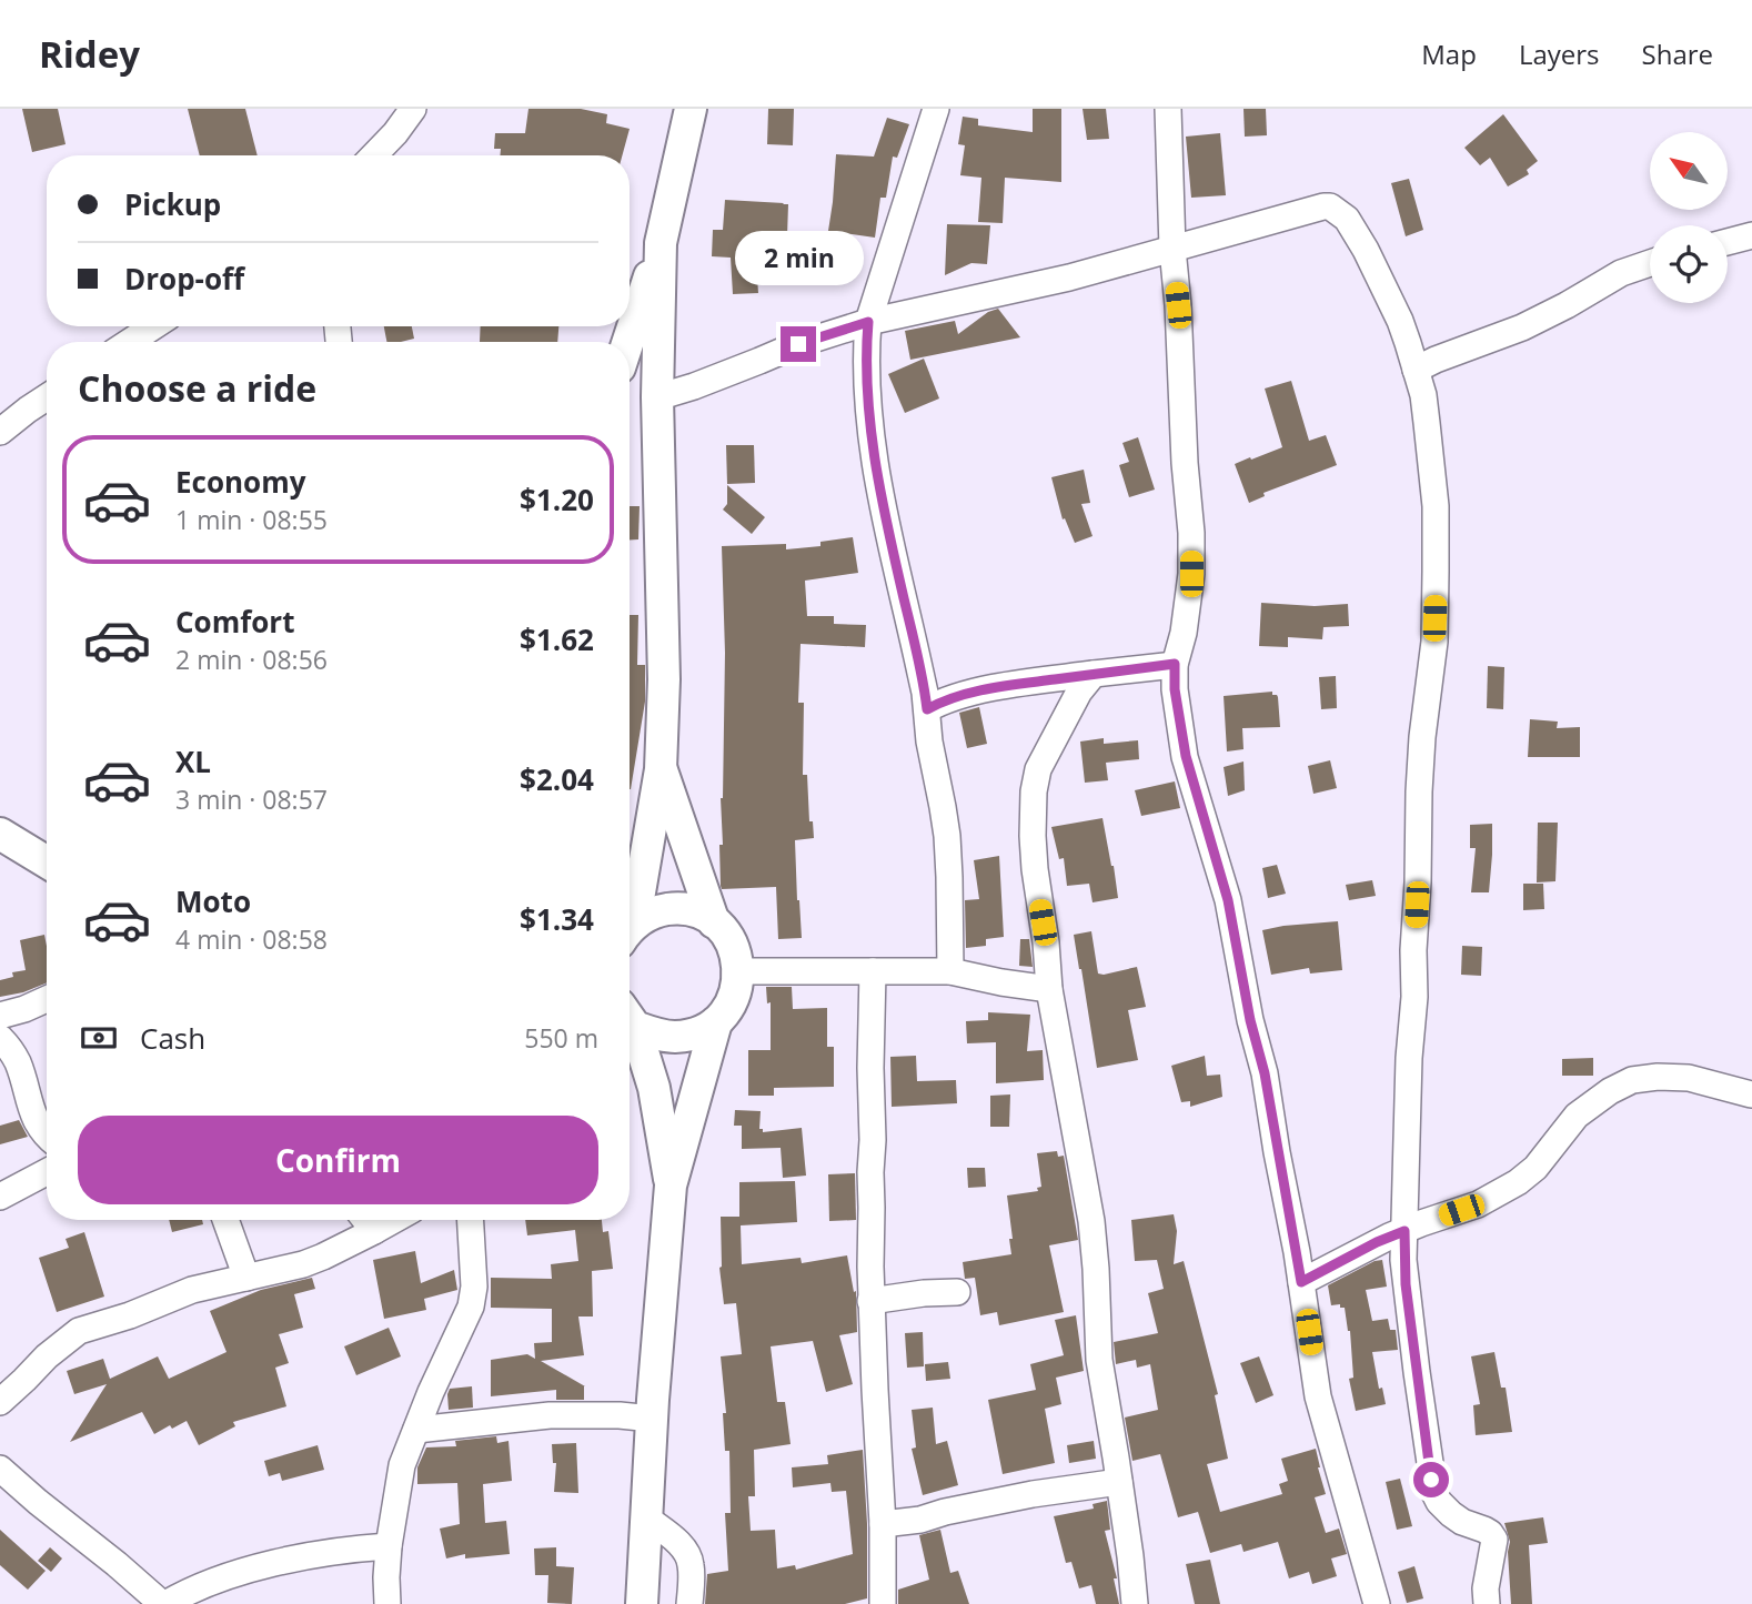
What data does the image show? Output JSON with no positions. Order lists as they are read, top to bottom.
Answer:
{
  "north": "top left",
  "page": {
    "header": "Ridey",
    "nav": ["Map", "Layers", "Share"],
    "banner": ["Pickup", "Drop-off"],
    "bubble": "2 min",
    "heading": "Choose a ride",
    "list": [
      {
        "name": "Economy",
        "note": "1 min · 08:55",
        "value": "$1.20"
      },
      {
        "name": "Comfort",
        "note": "2 min · 08:56",
        "value": "$1.62"
      },
      {
        "name": "XL",
        "note": "3 min · 08:57",
        "value": "$2.04"
      },
      {
        "name": "Moto",
        "note": "4 min · 08:58",
        "value": "$1.34"
      }
    ],
    "pay": ["Cash", "550 m"],
    "buttons": "Confirm"
  }
}
